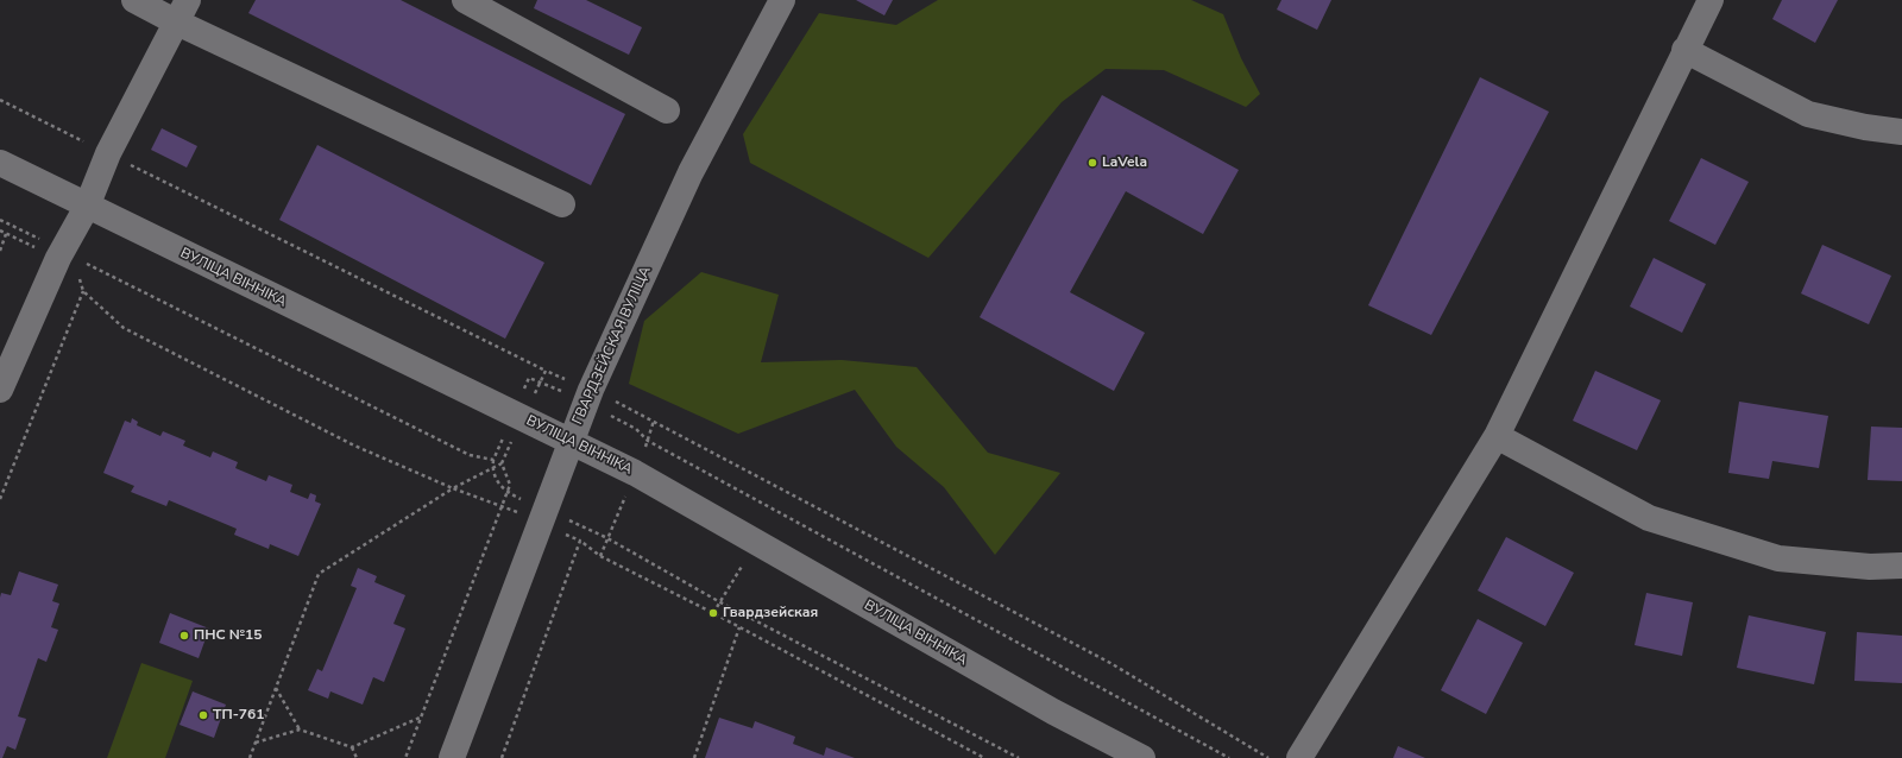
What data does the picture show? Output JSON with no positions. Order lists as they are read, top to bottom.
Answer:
{
  "streets": {
    "street": ["ВУЛІЦА ВІННІКА", "ГВАРДЗЕЙСКАЯ ВУЛІЦА"]
  },
  "crossings": [
    ["ВУЛІЦА ВІННІКА", "ГВАРДЗЕЙСКАЯ ВУЛІЦА"]
  ],
  "places": [
    "LaVela",
    "Гвардзейская",
    "ПНС №15",
    "ТП-761"
  ]
}
